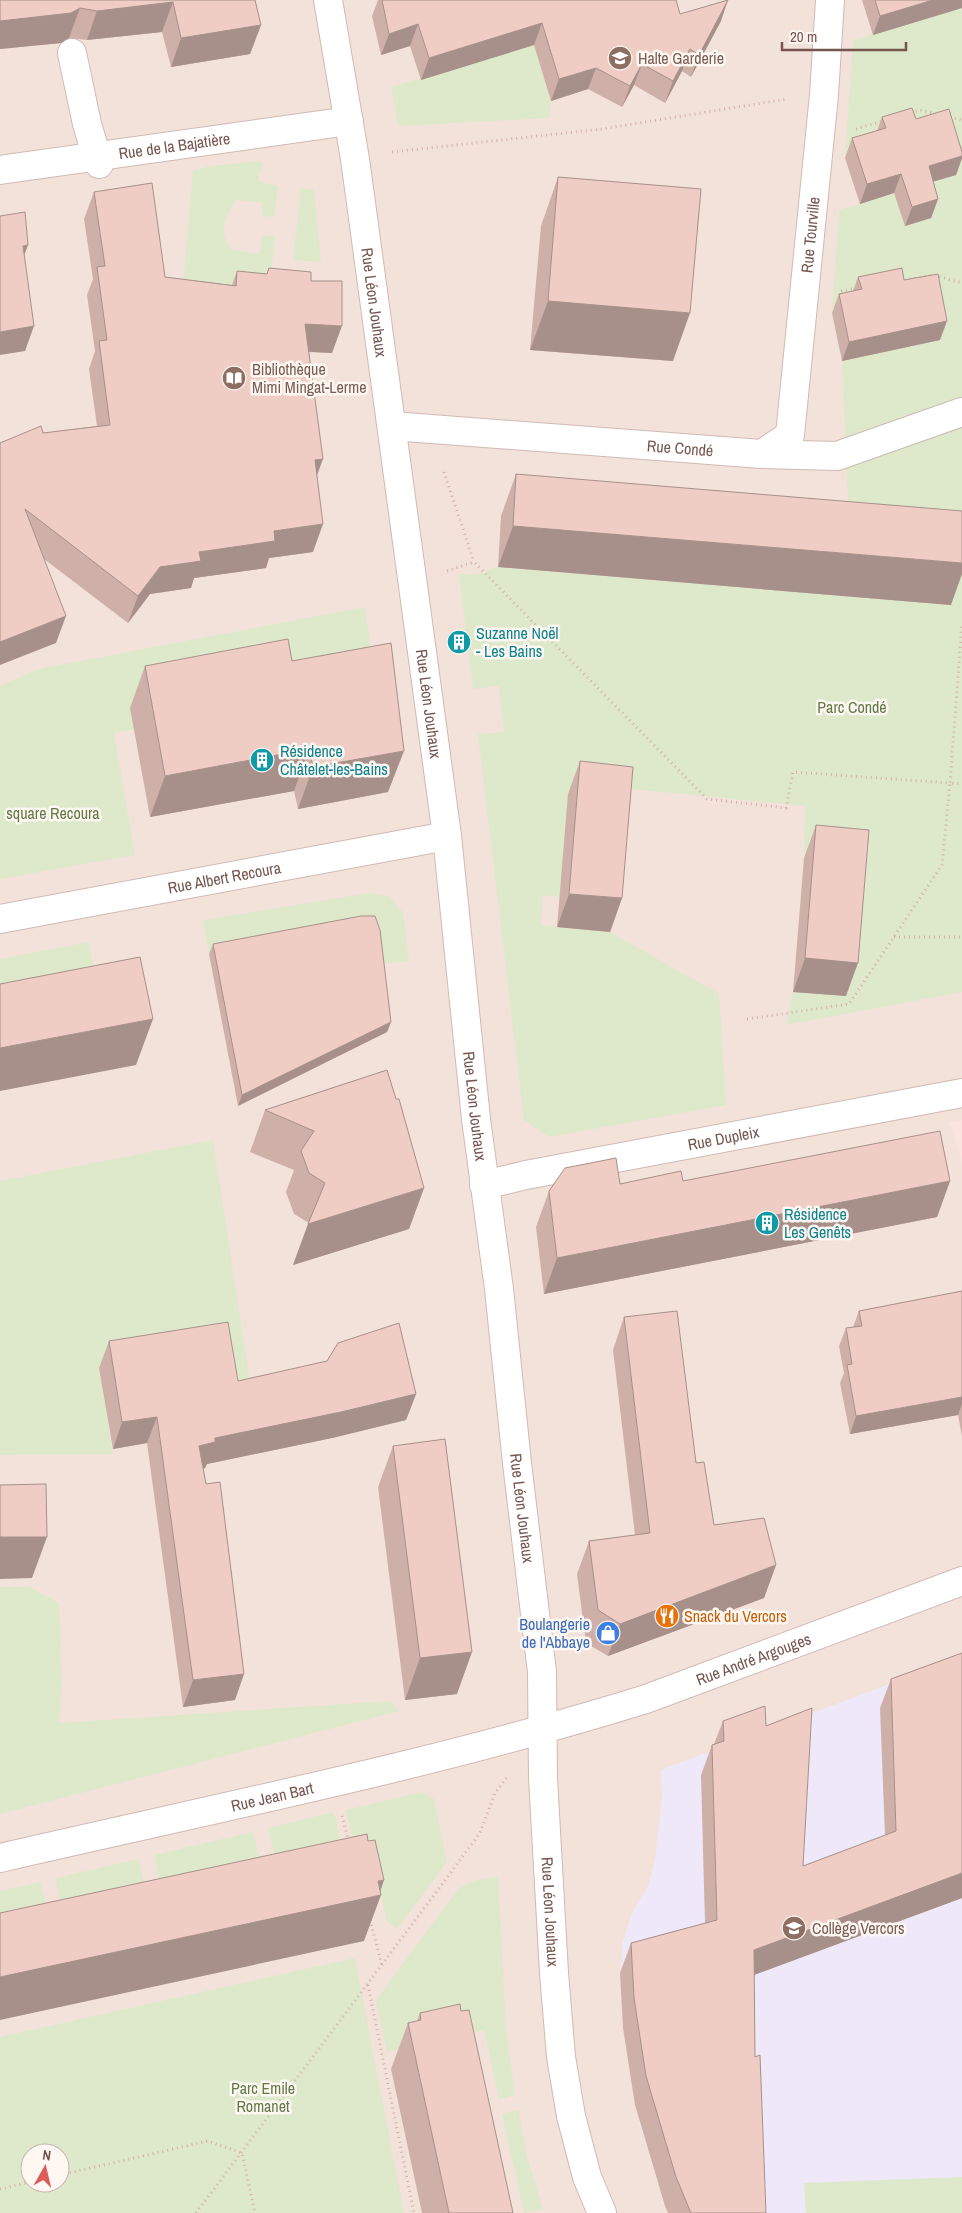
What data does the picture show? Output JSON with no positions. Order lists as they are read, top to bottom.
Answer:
{
  "streets": {
    "street": [
      "Rue de la Bajatière",
      "Rue Tourville",
      "Rue Léon Jouhaux",
      "Rue Condé",
      "Rue Albert Recoura",
      "Rue Dupleix",
      "Rue André Argouges",
      "Rue Jean Bart"
    ]
  },
  "crossings": [
    ["Rue de la Bajatière", "Rue Léon Jouhaux"],
    ["Rue Tourville", "Rue Condé"],
    ["Rue Léon Jouhaux", "Rue Condé"],
    ["Rue Léon Jouhaux", "Rue Albert Recoura"],
    ["Rue Léon Jouhaux", "Rue Dupleix"],
    ["Rue Léon Jouhaux", "Rue André Argouges"],
    ["Rue Léon Jouhaux", "Rue Jean Bart"],
    ["Rue André Argouges", "Rue Jean Bart"]
  ],
  "parks": ["Parc Condé", "square Recoura", "Parc Emile Romanet"],
  "places": {
    "school or university": ["Halte Garderie", "Collège Vercors"],
    "library": ["Bibliothèque Mimi Mingat-Lerme"],
    "building": ["Suzanne Noël - Les Bains", "Résidence Châtelet-les-Bains", "Résidence Les Genêts"],
    "restaurant": ["Snack du Vercors"],
    "shop": ["Boulangerie de l'Abbaye"]
  },
  "scale_bar": "20 m",
  "north": "top"
}
